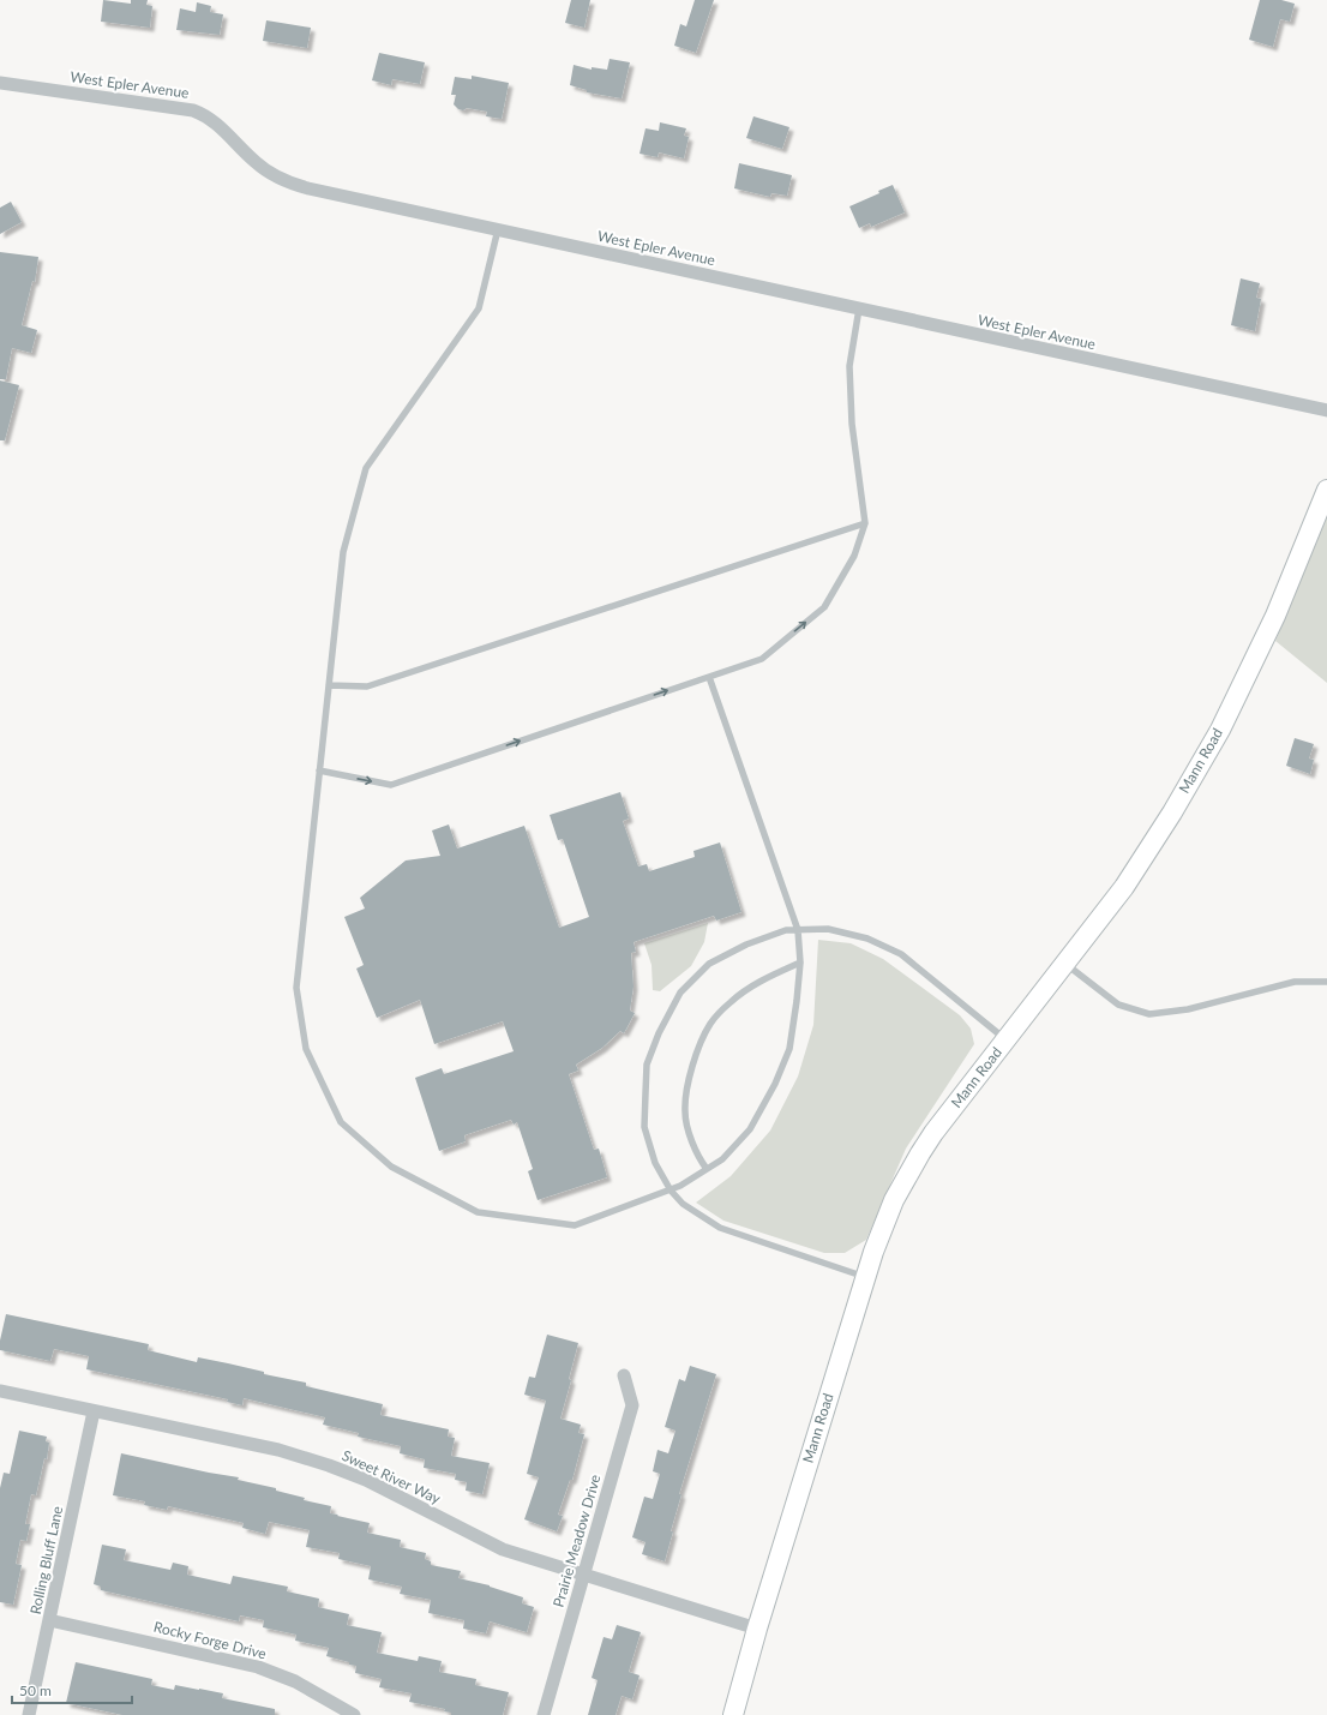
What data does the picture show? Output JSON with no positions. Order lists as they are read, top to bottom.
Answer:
{
  "streets": {
    "main road": ["Mann Road"],
    "street": [
      "West Epler Avenue",
      "Sweet River Way",
      "Prairie Meadow Drive",
      "Rolling Bluff Lane",
      "Rocky Forge Drive"
    ]
  },
  "crossings": [
    ["Mann Road", "Sweet River Way"],
    ["Sweet River Way", "Prairie Meadow Drive"],
    ["Sweet River Way", "Rolling Bluff Lane"],
    ["Rolling Bluff Lane", "Rocky Forge Drive"]
  ],
  "scale_bar": "50 m"
}
